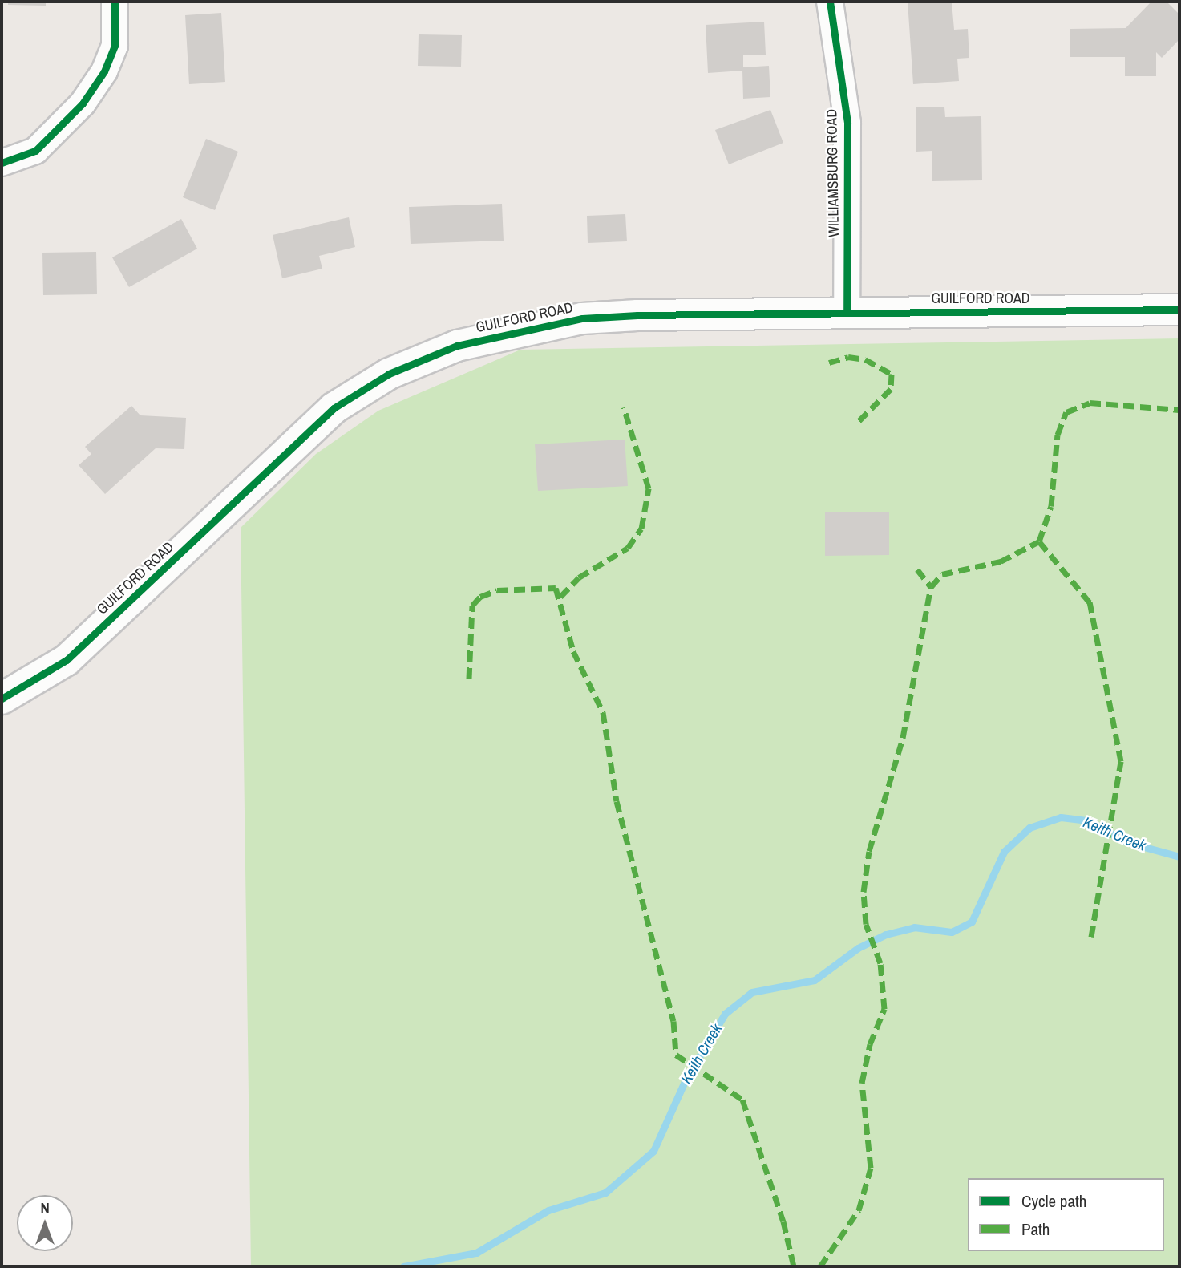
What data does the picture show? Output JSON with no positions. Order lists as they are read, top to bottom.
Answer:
{
  "streets": {
    "street": ["WILLIAMSBURG ROAD", "GUILFORD ROAD"]
  },
  "crossings": [
    ["WILLIAMSBURG ROAD", "GUILFORD ROAD"]
  ],
  "water": ["Keith Creek"],
  "legend": ["Cycle path", "Path"],
  "north": "top"
}
